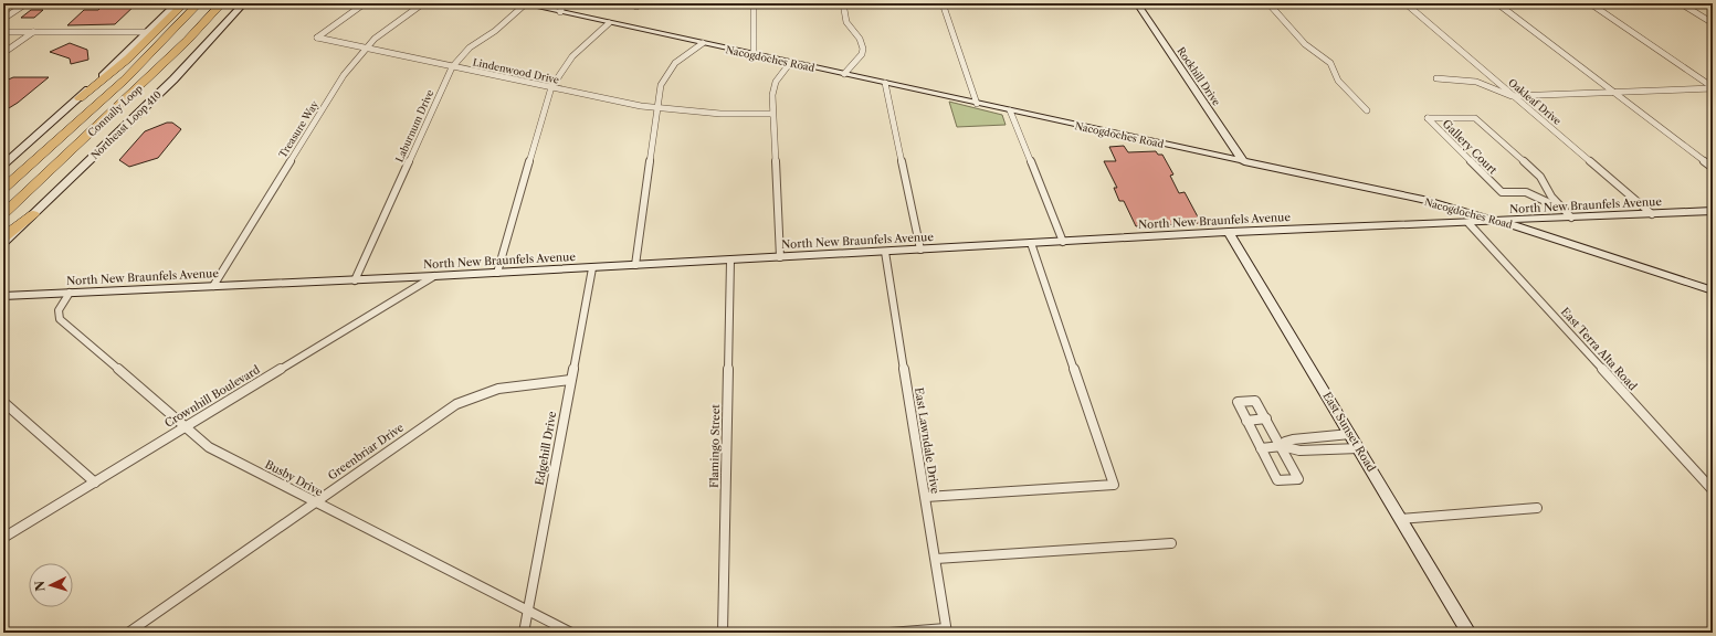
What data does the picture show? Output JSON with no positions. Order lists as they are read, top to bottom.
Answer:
{
  "streets": {
    "highway": ["Connally Loop"],
    "street": [
      "Nacogdoches Road",
      "Lindenwood Drive",
      "Rockhill Drive",
      "Oakleaf Drive",
      "Northeast Loop 410",
      "Laburnum Drive",
      "Treasure Way",
      "Gallery Court",
      "North New Braunfels Avenue",
      "East Terra Alta Road",
      "Crownhill Boulevard",
      "East Sunset Road",
      "East Lawndale Drive",
      "Flamingo Street",
      "Edgehill Drive",
      "Greenbriar Drive",
      "Busby Drive"
    ]
  },
  "crossings": [
    ["Nacogdoches Road", "Rockhill Drive"],
    ["Nacogdoches Road", "Laburnum Drive"],
    ["Nacogdoches Road", "North New Braunfels Avenue"],
    ["Lindenwood Drive", "Laburnum Drive"],
    ["Lindenwood Drive", "Treasure Way"],
    ["Oakleaf Drive", "North New Braunfels Avenue"],
    ["Laburnum Drive", "North New Braunfels Avenue"],
    ["Treasure Way", "North New Braunfels Avenue"],
    ["Gallery Court", "North New Braunfels Avenue"],
    ["North New Braunfels Avenue", "East Terra Alta Road"],
    ["North New Braunfels Avenue", "Crownhill Boulevard"],
    ["North New Braunfels Avenue", "East Sunset Road"],
    ["North New Braunfels Avenue", "East Lawndale Drive"],
    ["North New Braunfels Avenue", "Flamingo Street"],
    ["North New Braunfels Avenue", "Edgehill Drive"],
    ["North New Braunfels Avenue", "Busby Drive"],
    ["Crownhill Boulevard", "Busby Drive"],
    ["Edgehill Drive", "Greenbriar Drive"],
    ["Edgehill Drive", "Busby Drive"],
    ["Greenbriar Drive", "Busby Drive"]
  ],
  "north": "left"
}
